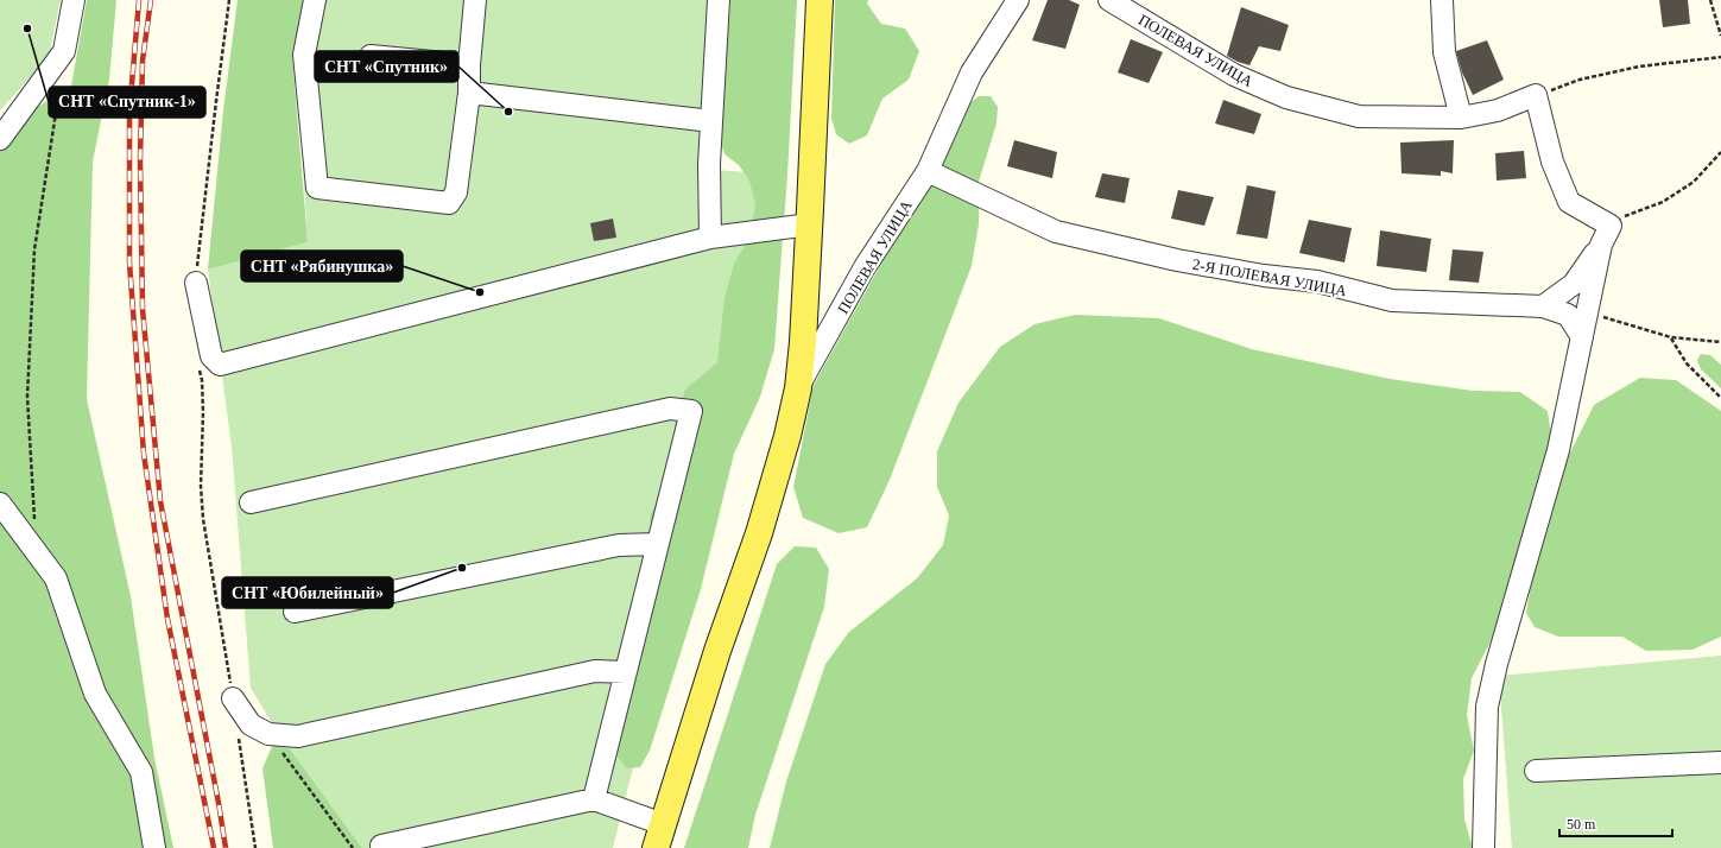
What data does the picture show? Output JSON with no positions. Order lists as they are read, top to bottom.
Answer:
{
  "streets": {
    "street": ["ПОЛЕВАЯ УЛИЦА", "2-Я ПОЛЕВАЯ УЛИЦА"]
  },
  "crossings": [
    ["ПОЛЕВАЯ УЛИЦА", "2-Я ПОЛЕВАЯ УЛИЦА"]
  ],
  "places": [
    "СНТ «Спутник-1»",
    "СНТ «Спутник»",
    "СНТ «Рябинушка»",
    "СНТ «Юбилейный»"
  ],
  "scale_bar": "50 m"
}
